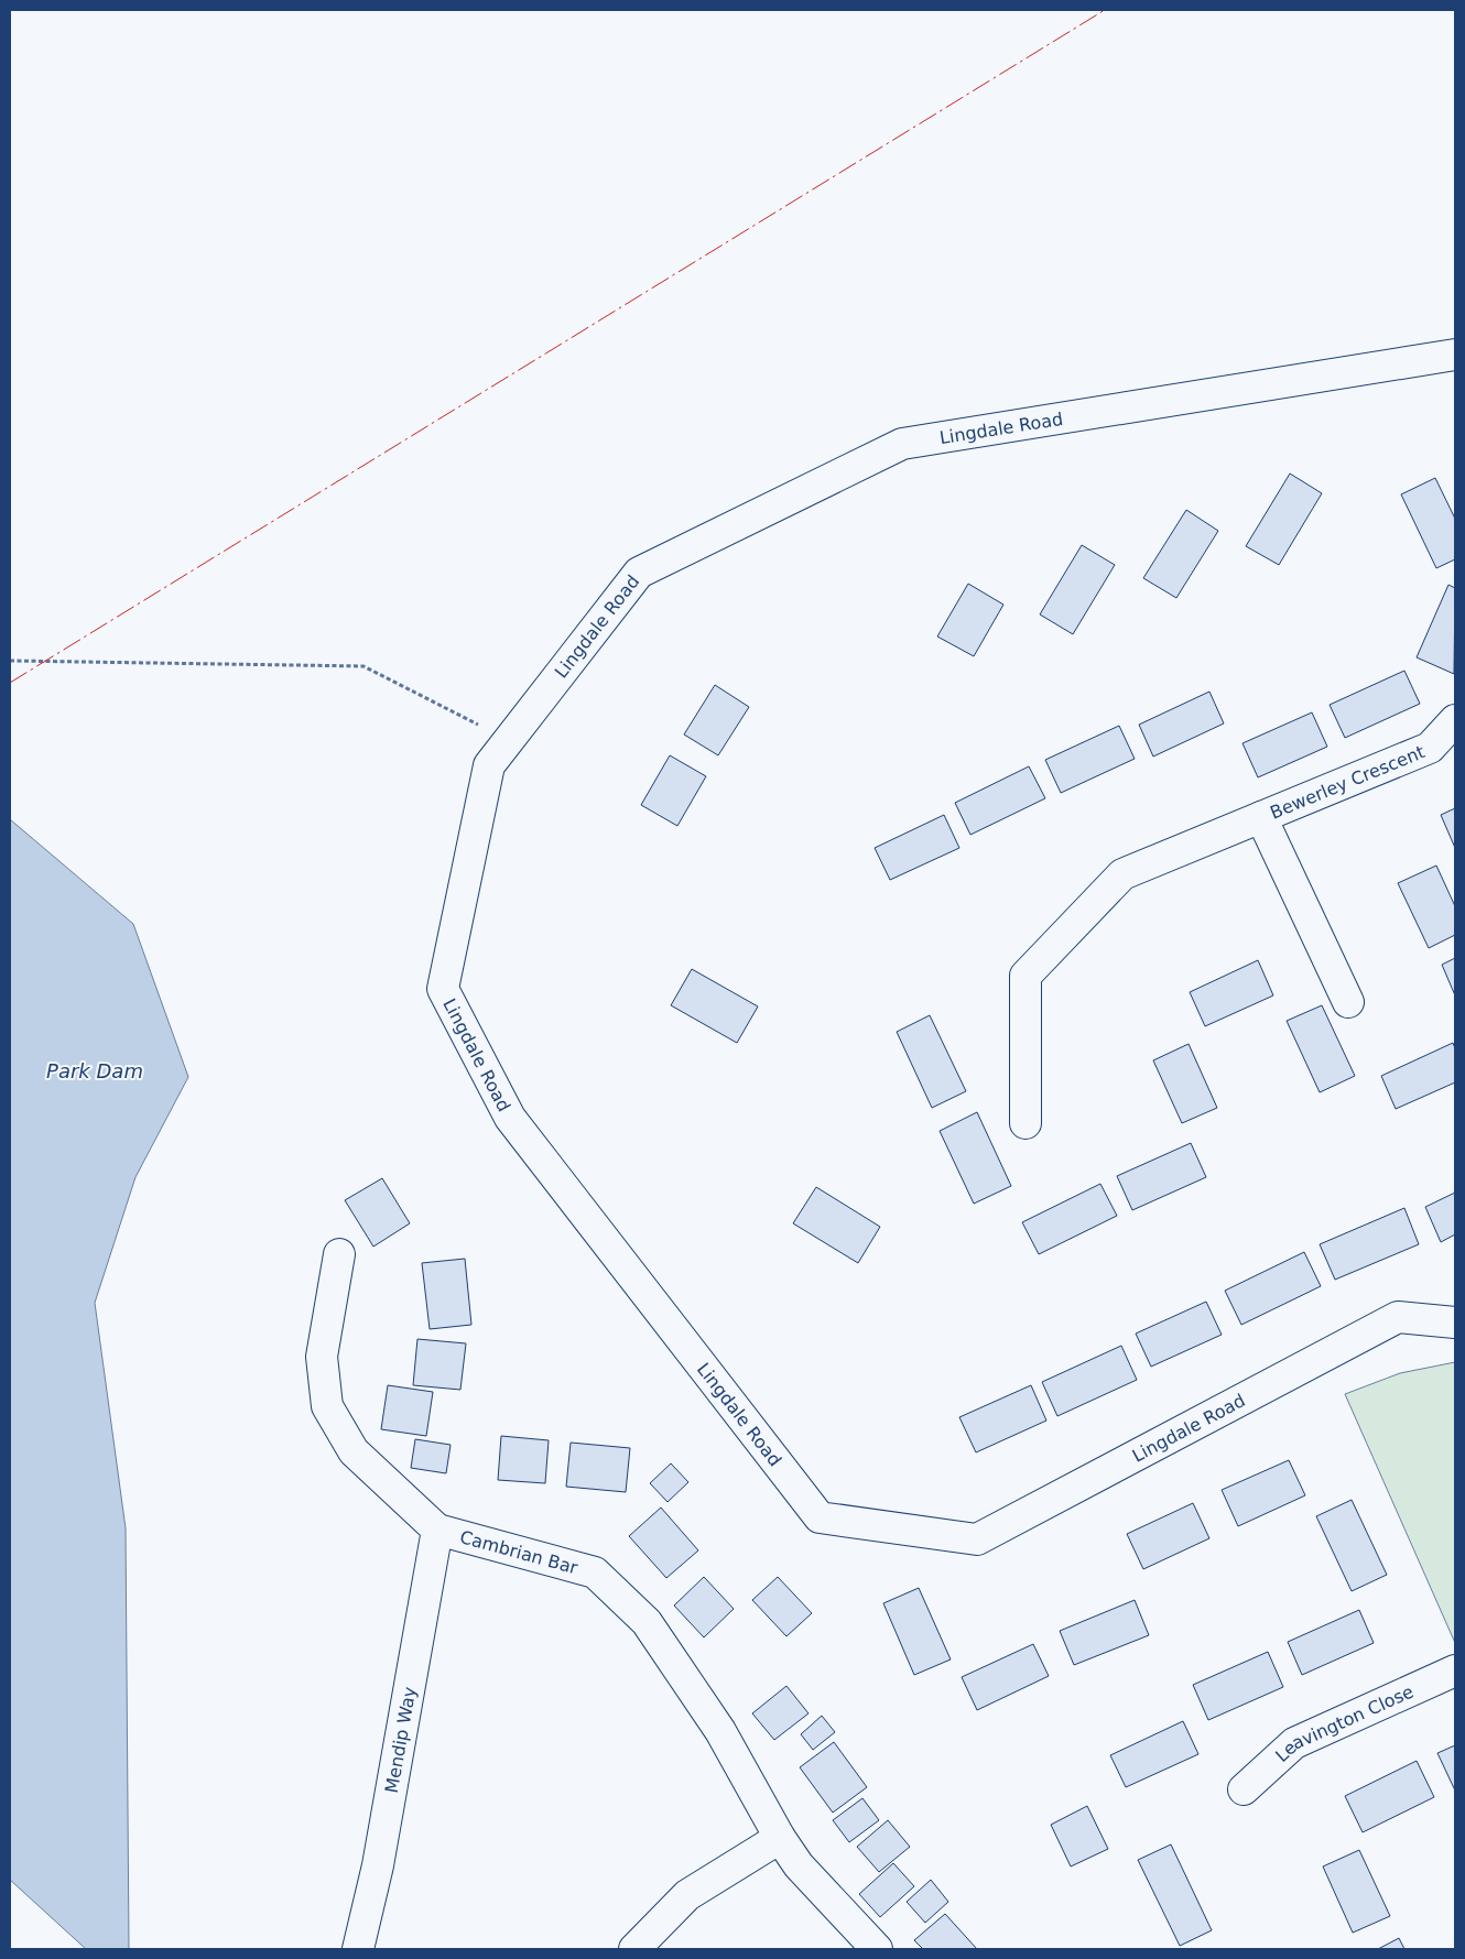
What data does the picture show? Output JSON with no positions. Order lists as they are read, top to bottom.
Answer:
{
  "streets": {
    "street": [
      "Lingdale Road",
      "Bewerley Crescent",
      "Cambrian Bar",
      "Leavington Close",
      "Mendip Way"
    ]
  },
  "crossings": [
    ["Cambrian Bar", "Mendip Way"]
  ],
  "water": ["Park Dam"]
}
